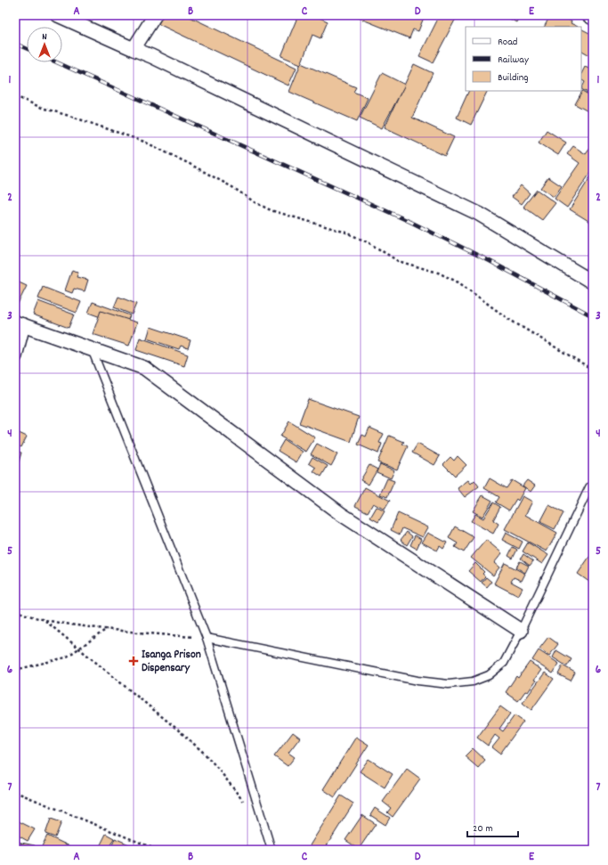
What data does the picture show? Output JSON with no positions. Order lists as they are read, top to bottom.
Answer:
{
  "places": {
    "health": ["Isanga Prison Dispensary"]
  },
  "legend": ["Road", "Railway", "Building"],
  "scale_bar": "20 m",
  "north": "top",
  "grid": {
    "columns": [
      "A",
      "B",
      "C",
      "D",
      "E"
    ],
    "rows": [
      "1",
      "2",
      "3",
      "4",
      "5",
      "6",
      "7"
    ]
  }
}
